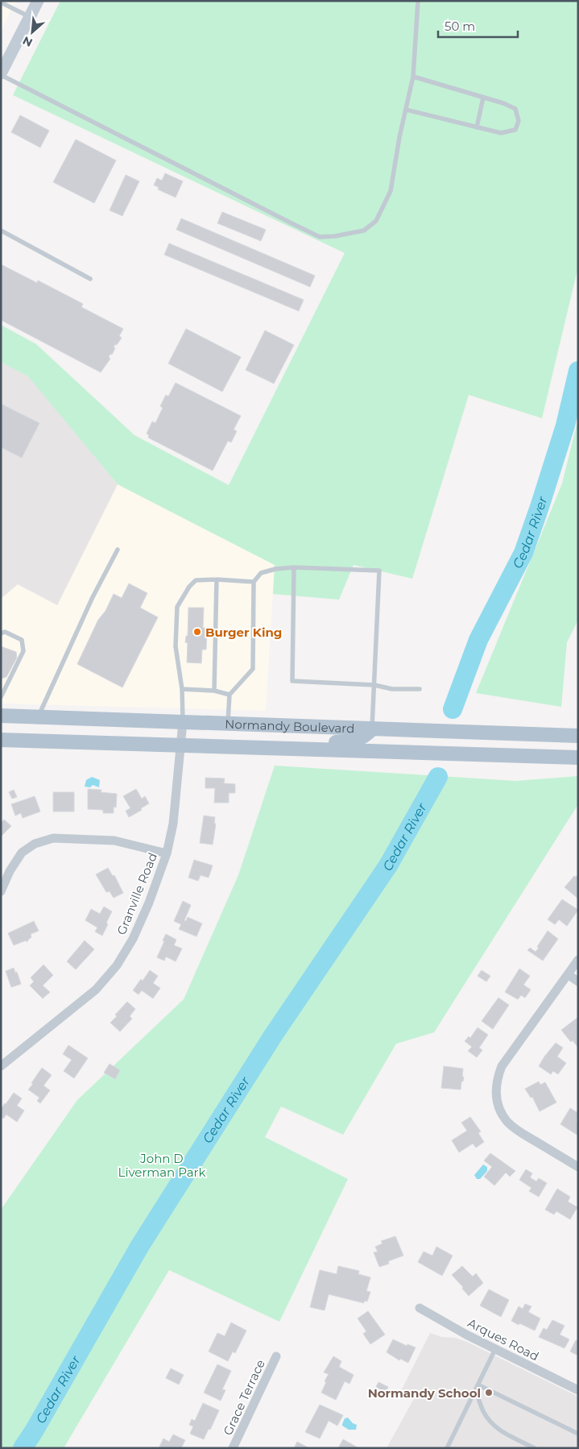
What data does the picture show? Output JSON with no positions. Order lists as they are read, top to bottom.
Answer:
{
  "streets": {
    "main road": ["Normandy Boulevard"],
    "street": ["Granville Road", "Arques Road", "Grace Terrace"]
  },
  "crossings": [
    ["Normandy Boulevard", "Granville Road"]
  ],
  "water": ["Cedar River"],
  "parks": ["John D Liverman Park"],
  "places": ["Burger King", "Normandy School"],
  "scale_bar": "50 m",
  "north": "bottom left"
}
